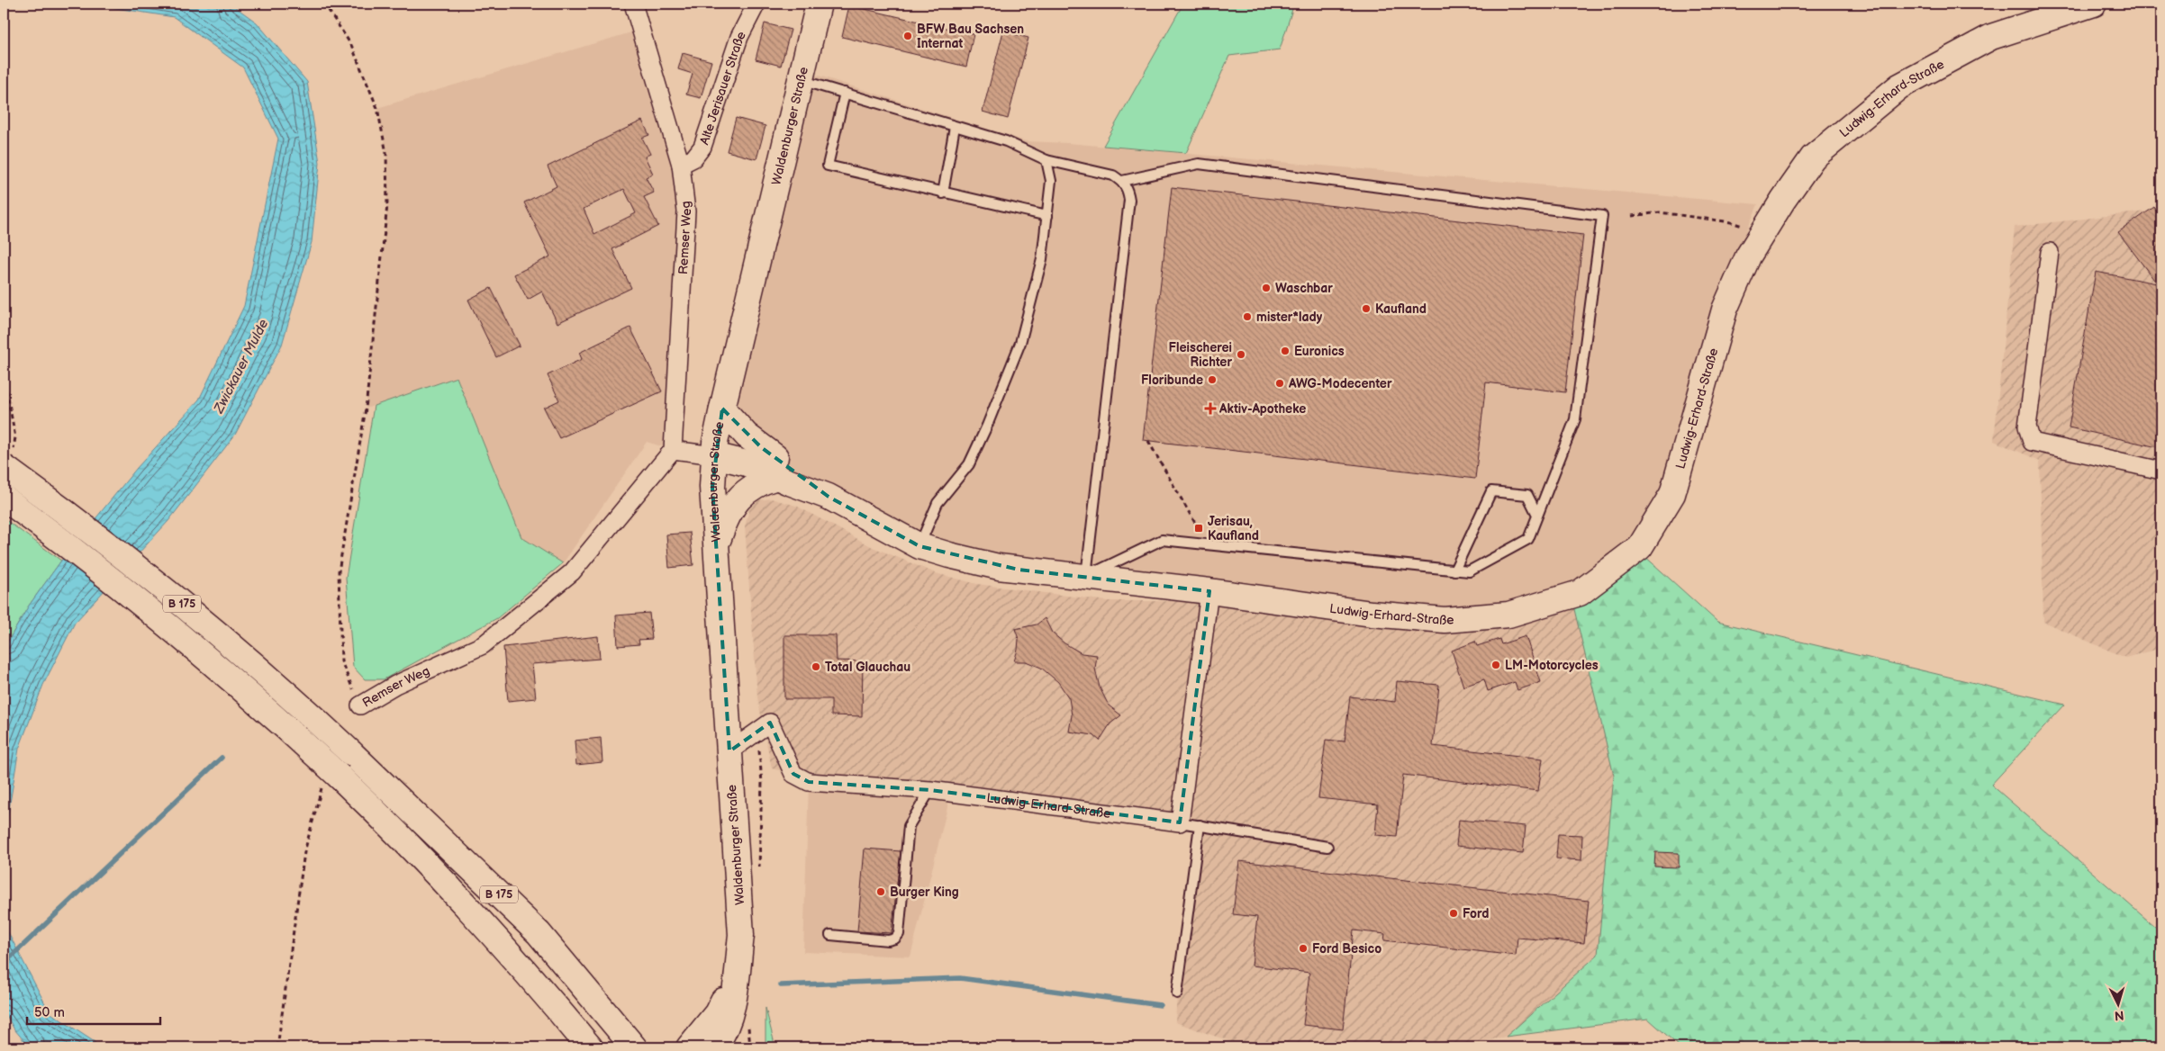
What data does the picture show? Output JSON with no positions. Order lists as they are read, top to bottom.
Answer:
{
  "streets": {
    "street": [
      "Alte Jerisauer Straße",
      "Ludwig-Erhard-Straße",
      "Waldenburger Straße",
      "Remser Weg",
      "B 175"
    ]
  },
  "crossings": [
    ["Alte Jerisauer Straße", "Remser Weg"],
    ["Ludwig-Erhard-Straße", "Waldenburger Straße"]
  ],
  "water": ["Zwickauer Mulde"],
  "places": {
    "other": [
      "BFW Bau Sachsen Internat",
      "Waschbar",
      "Kaufland",
      "mister*lady",
      "Euronics",
      "Fleischerei Richter",
      "Floribunde",
      "AWG-Modecenter",
      "LM-Motorcycles",
      "Total Glauchau",
      "Burger King",
      "Ford",
      "Ford Besico"
    ],
    "health": ["Aktiv-Apotheke"],
    "transit": ["Jerisau, Kaufland"]
  },
  "scale_bar": "50 m",
  "north": "bottom"
}
